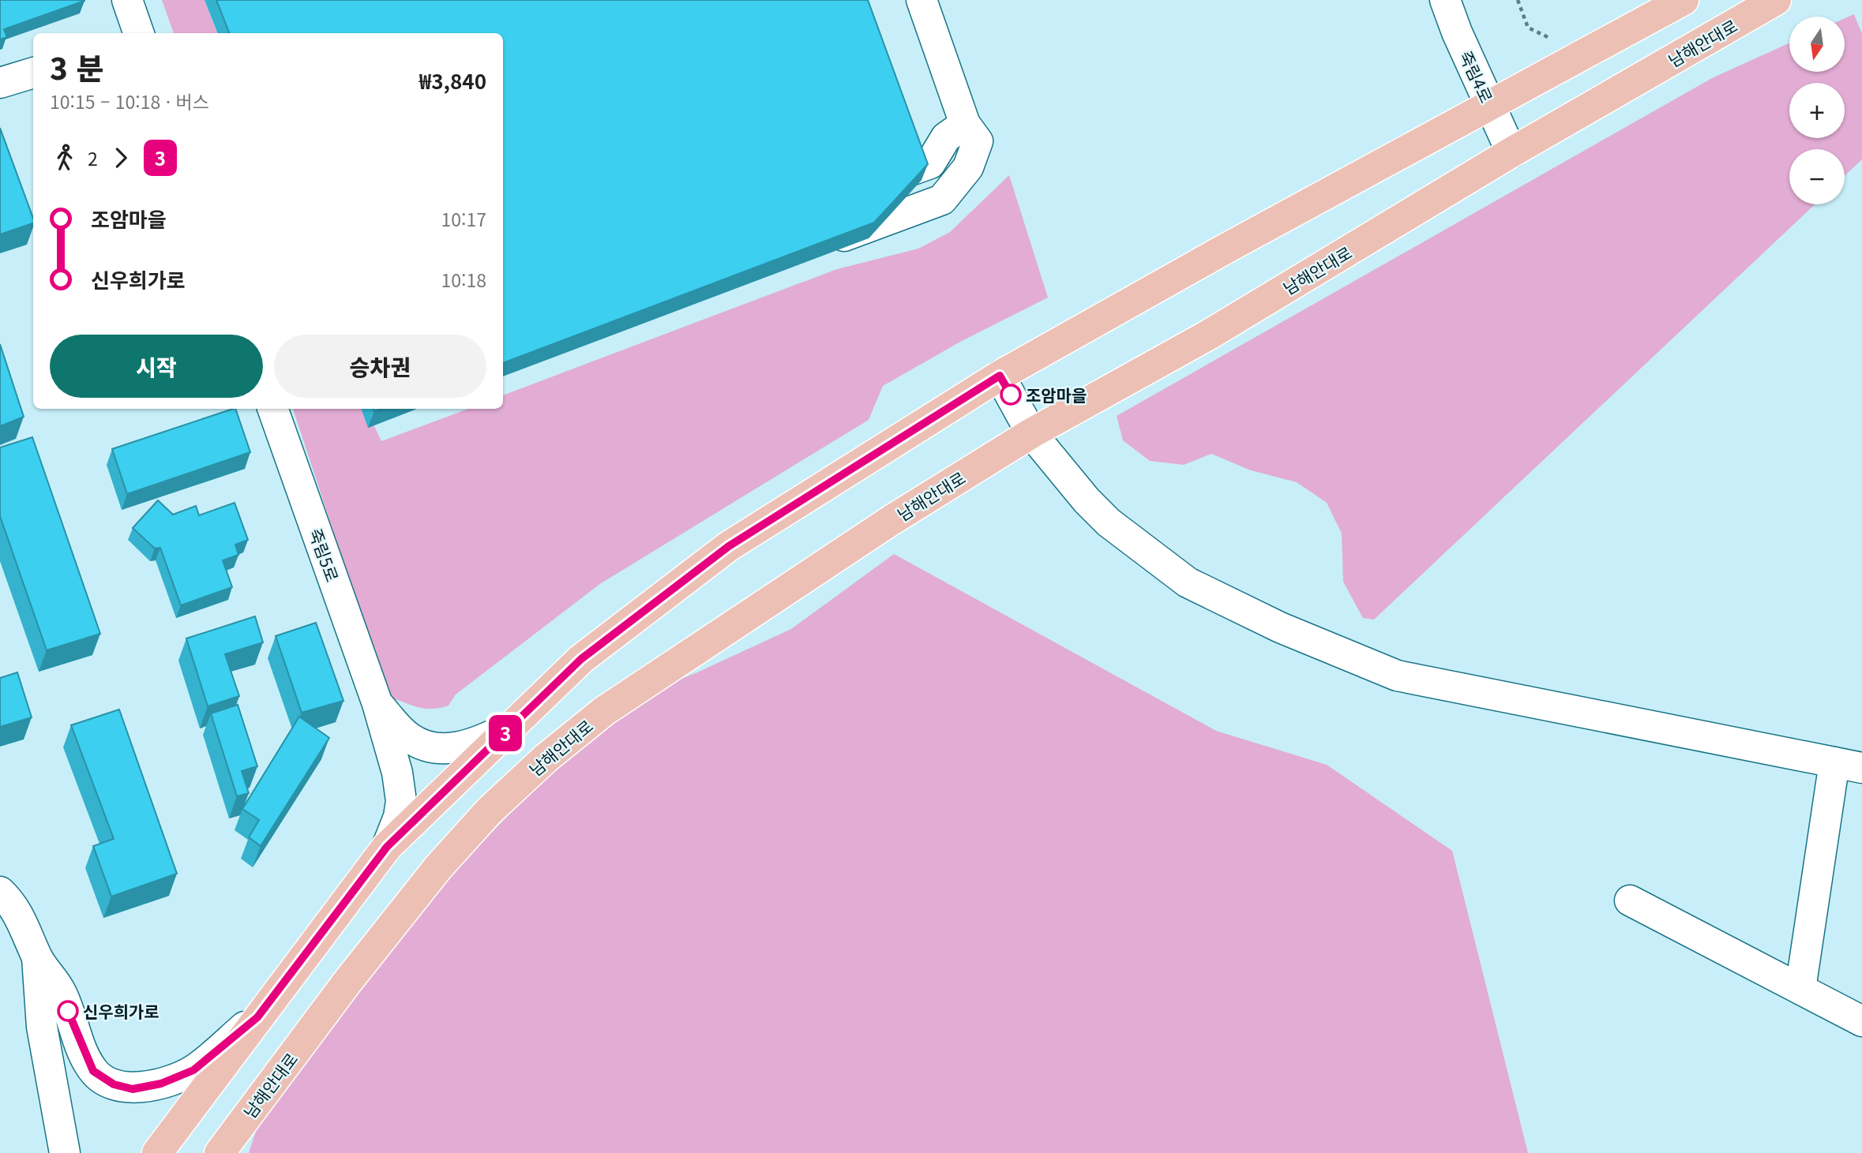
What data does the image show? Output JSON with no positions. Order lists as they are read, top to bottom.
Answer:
{
  "streets": {
    "main road": ["남해안대로"],
    "street": ["죽림4로", "죽림5로"]
  },
  "crossings": [
    ["남해안대로", "죽림4로"]
  ],
  "places": ["조암마을", "신우희가로"],
  "lines": ["bus line 3"],
  "north": "bottom",
  "page": {
    "on_map": "3",
    "map_buttons": ["+", "−"],
    "heading": ["3 분", "10:15 – 10:18 · 버스", "₩3,840"],
    "legs": ["2", "3"],
    "list": [
      {
        "name": "조암마을",
        "value": "10:17"
      },
      {
        "name": "신우희가로",
        "value": "10:18"
      }
    ],
    "buttons": ["시작", "승차권"]
  }
}
